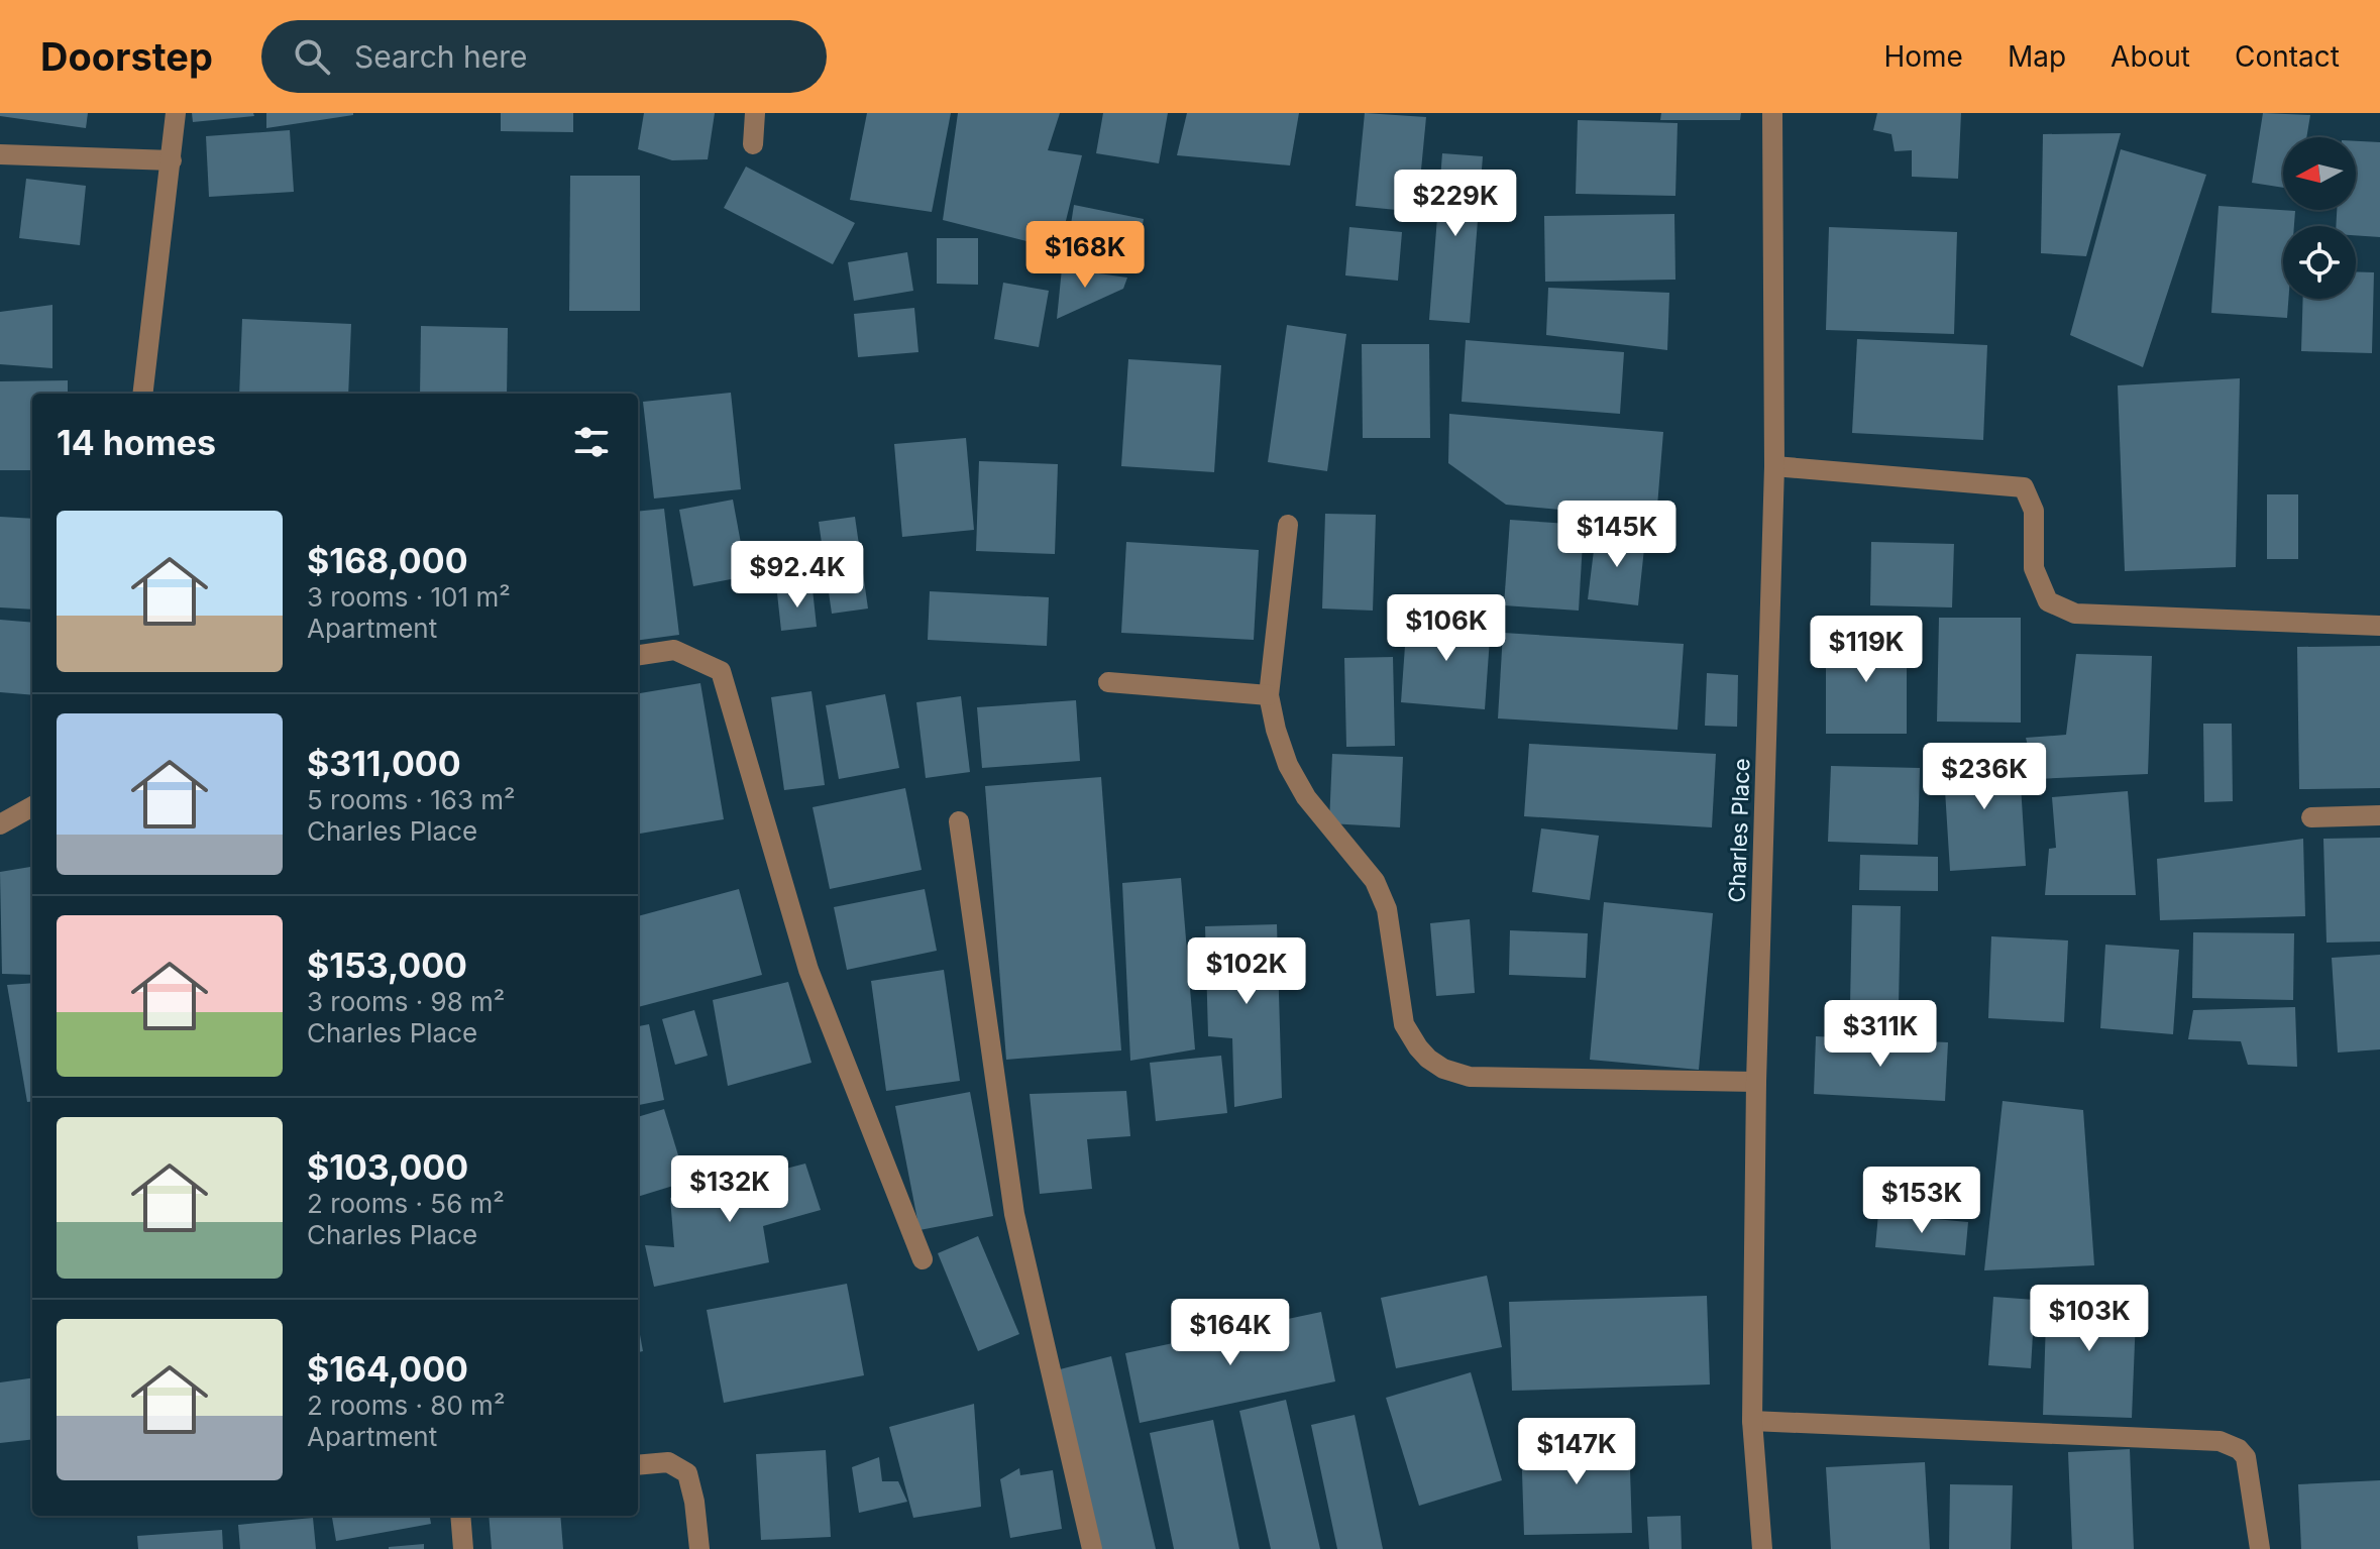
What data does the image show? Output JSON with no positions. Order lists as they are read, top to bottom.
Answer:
{
  "streets": {
    "street": ["Charles Place"]
  },
  "north": "left",
  "page": {
    "header": "Doorstep",
    "search": "Search here",
    "nav": [
      "Home",
      "Map",
      "About",
      "Contact"
    ],
    "price": [
      "$229K",
      "$168K",
      "$145K",
      "$92.4K",
      "$106K",
      "$119K",
      "$236K",
      "$102K",
      "$311K",
      "$132K",
      "$153K",
      "$103K",
      "$164K",
      "$147K"
    ],
    "heading": "14 homes",
    "list": [
      {
        "name": "$168,000",
        "note": "3 rooms · 101 m² · Apartment"
      },
      {
        "name": "$311,000",
        "note": "5 rooms · 163 m² · Charles Place"
      },
      {
        "name": "$153,000",
        "note": "3 rooms · 98 m² · Charles Place"
      },
      {
        "name": "$103,000",
        "note": "2 rooms · 56 m² · Charles Place"
      },
      {
        "name": "$164,000",
        "note": "2 rooms · 80 m² · Apartment"
      }
    ]
  }
}
